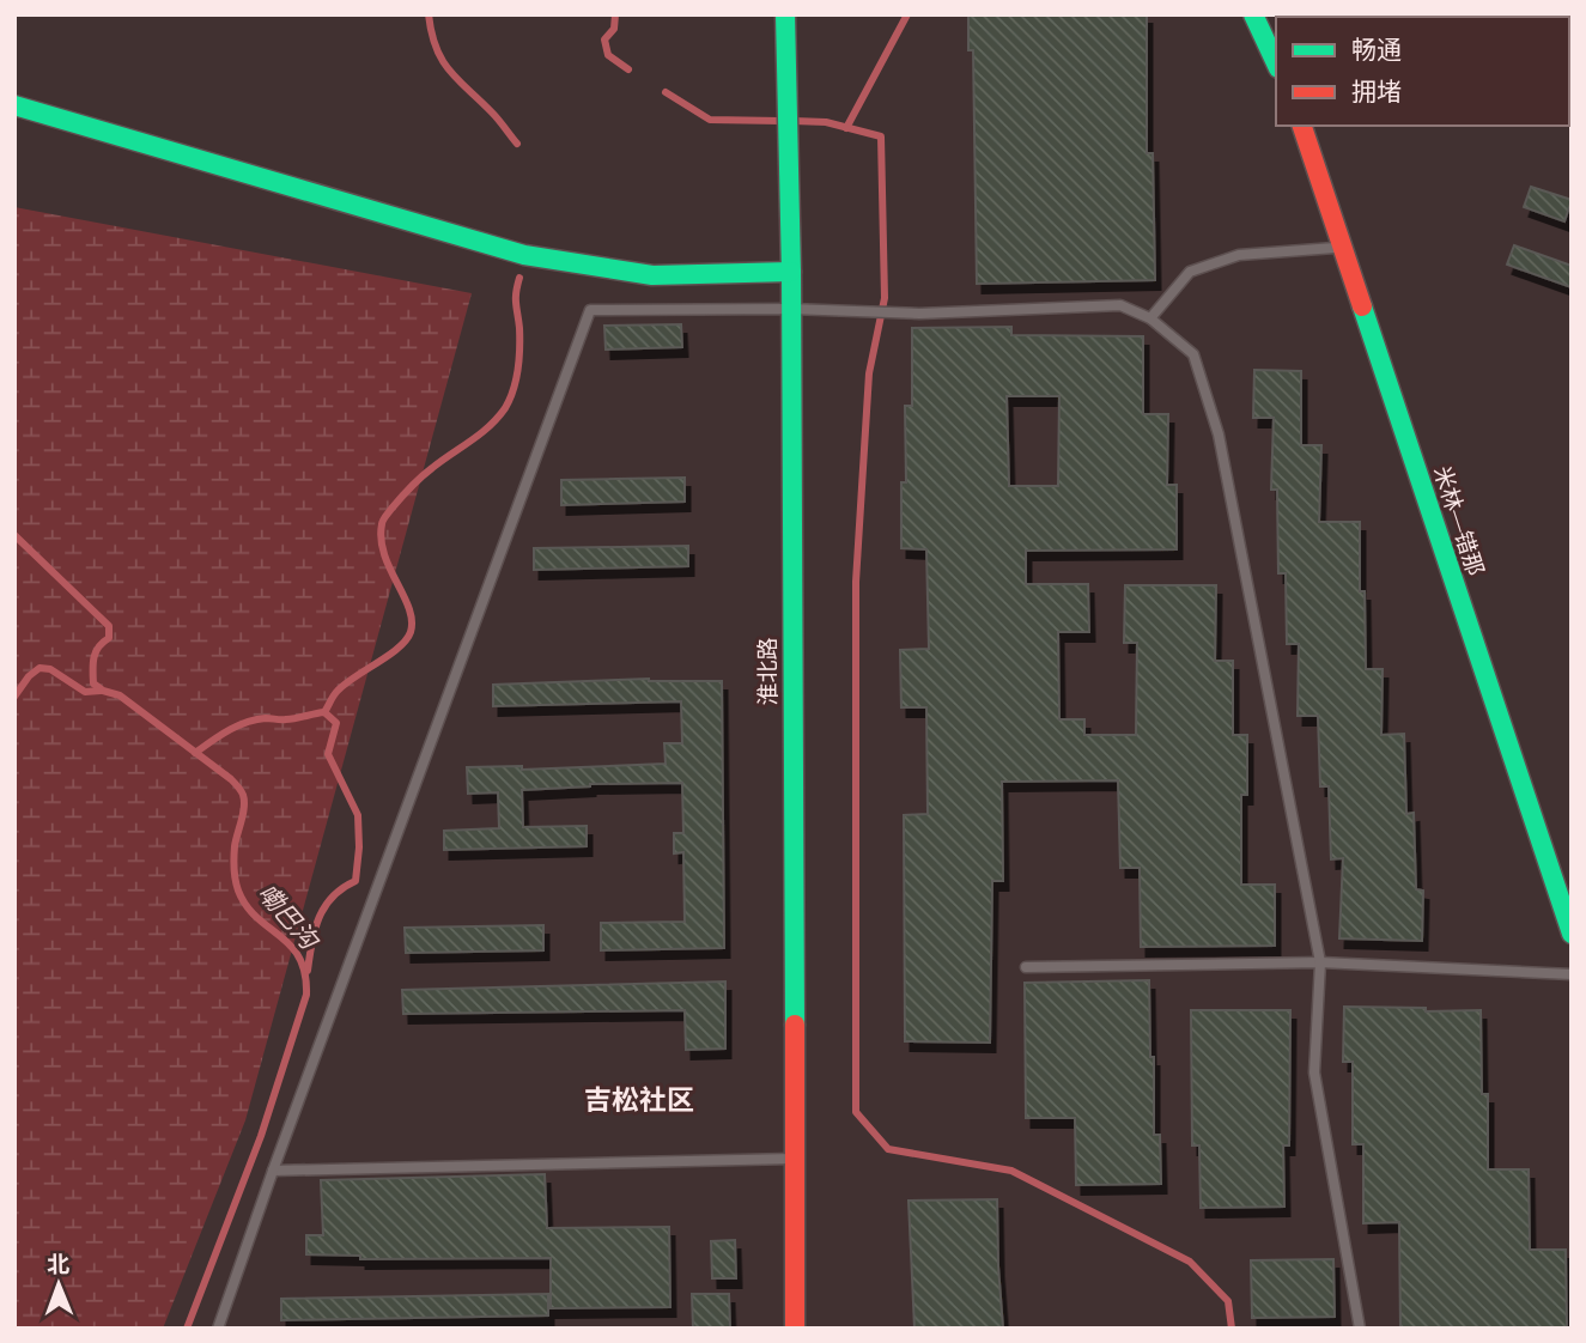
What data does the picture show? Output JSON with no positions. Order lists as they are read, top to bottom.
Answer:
{
  "streets": {
    "main road": ["米林—错那", "淮北路"]
  },
  "districts": ["吉松社区"],
  "water": ["嘞巴沟"],
  "legend": ["畅通", "拥堵"],
  "north": "top"
}
